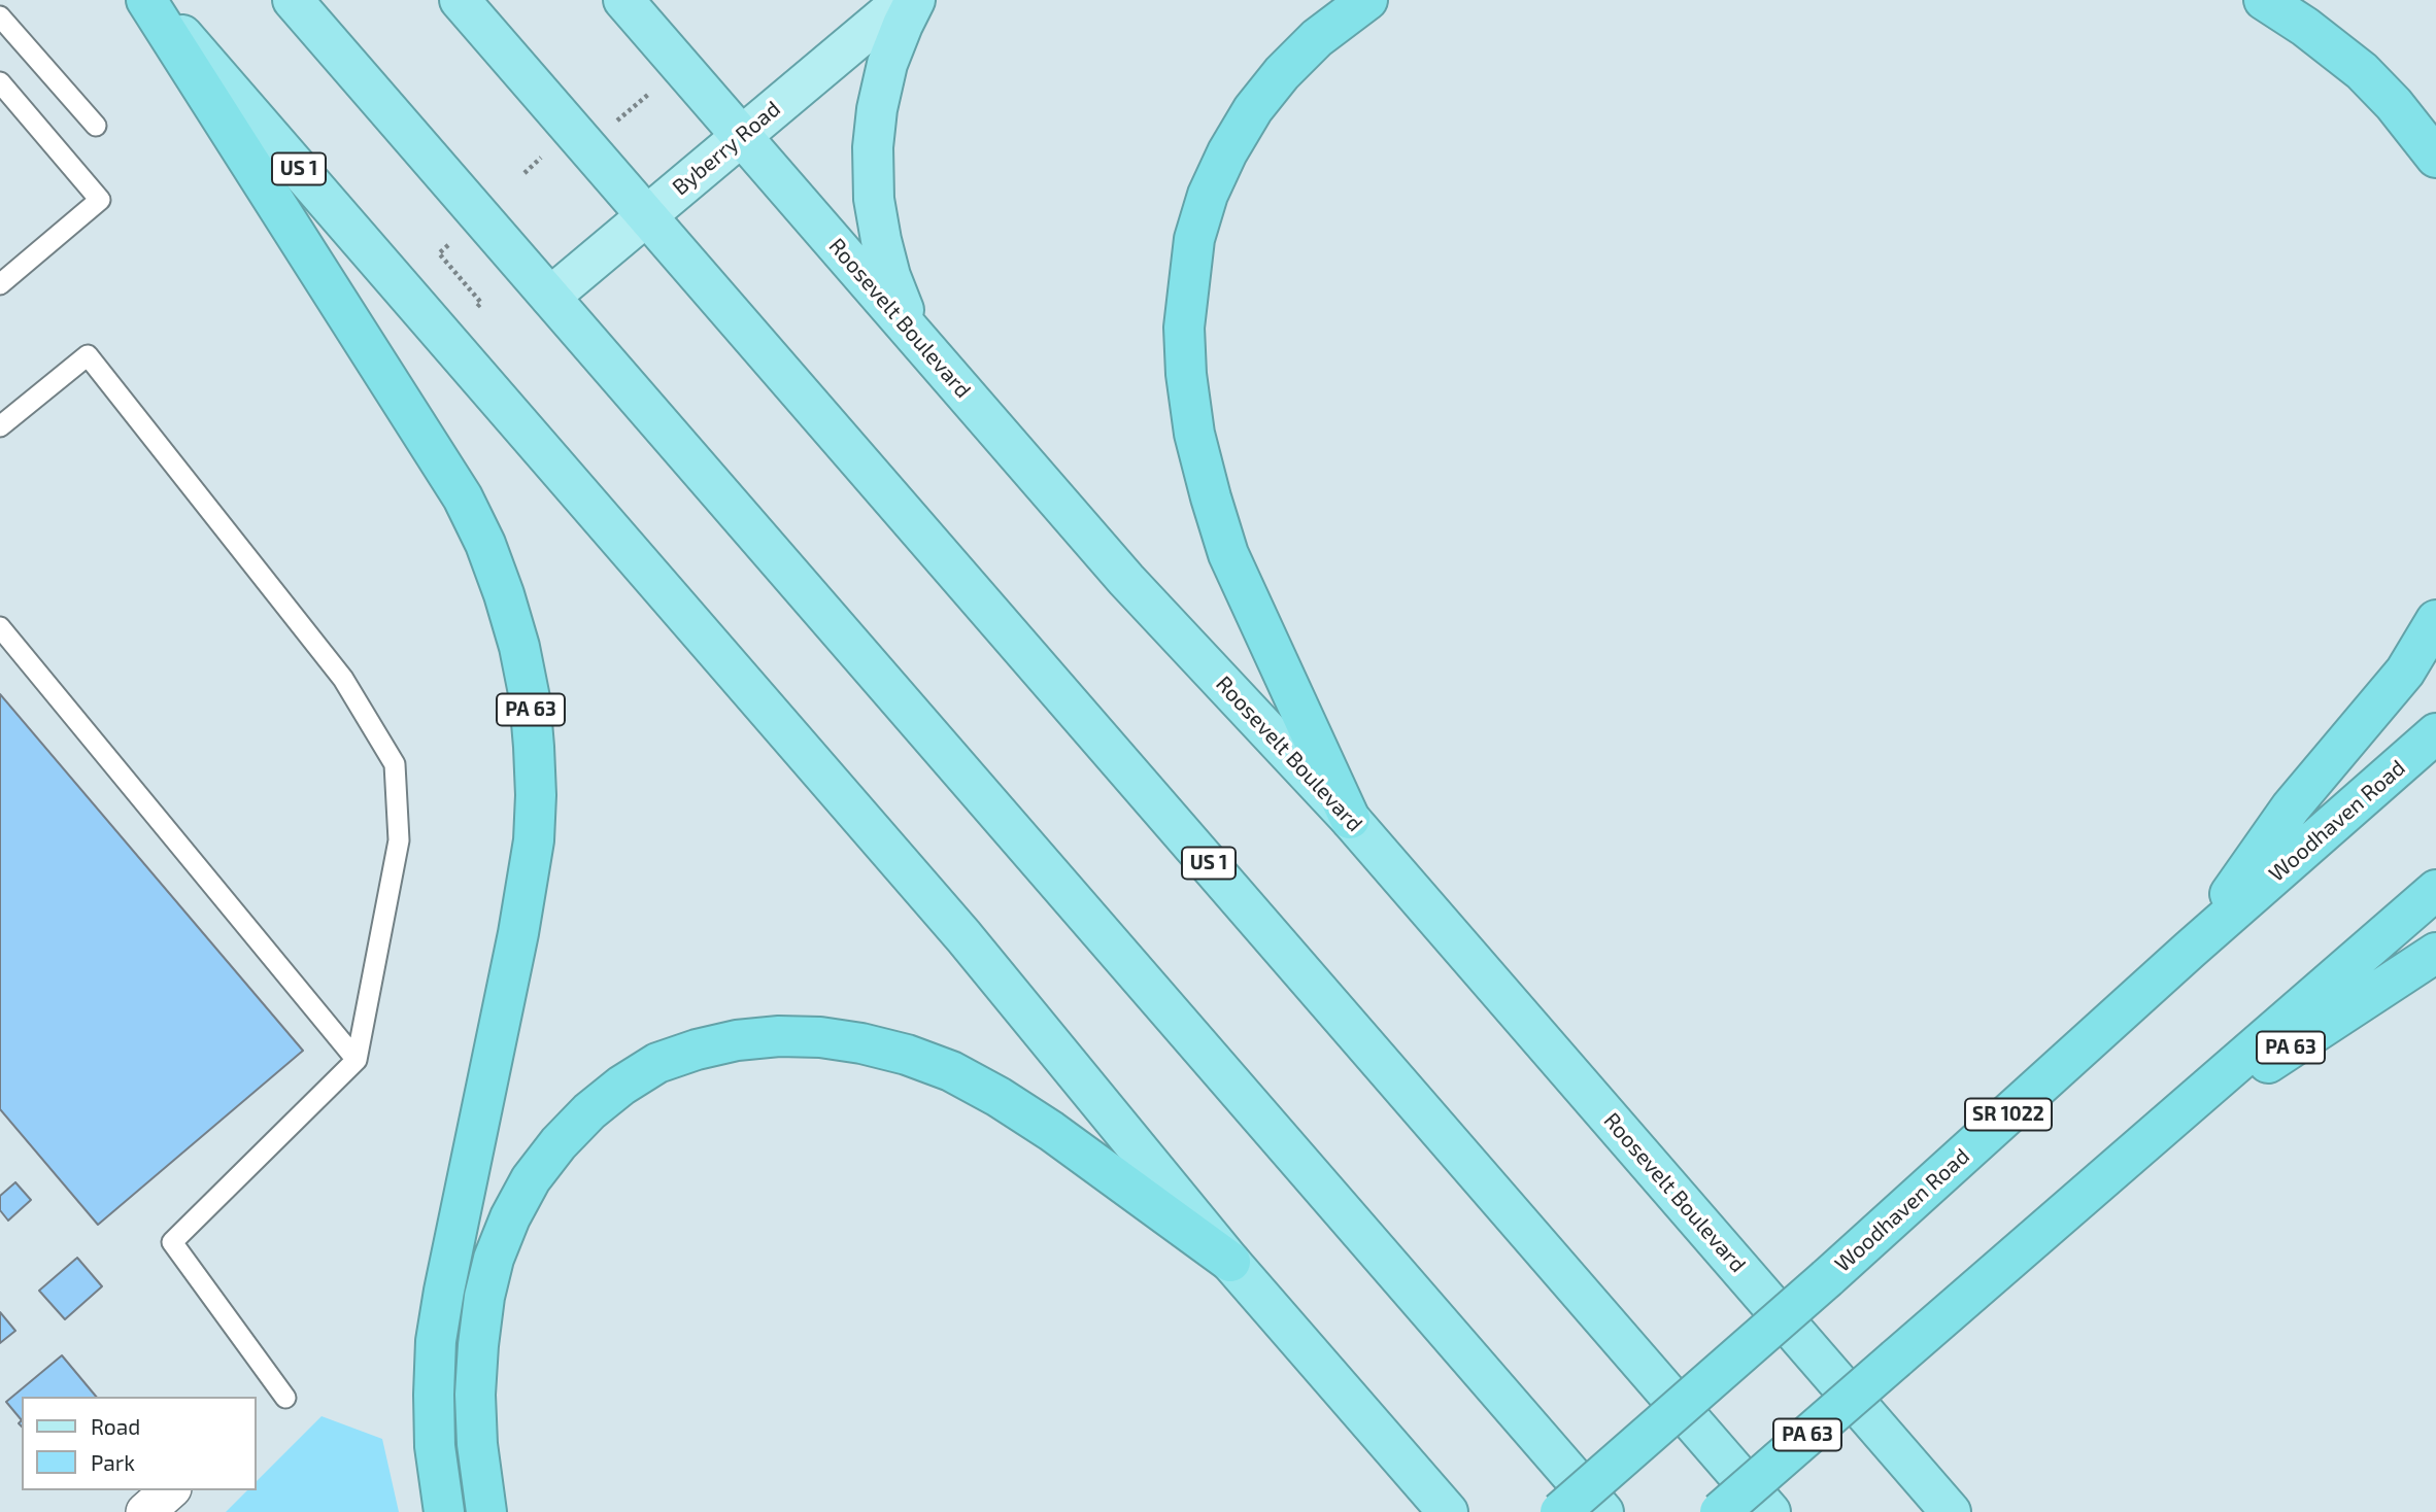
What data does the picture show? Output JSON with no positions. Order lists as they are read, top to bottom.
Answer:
{
  "streets": {
    "highway": [
      "US 1",
      "Roosevelt Boulevard",
      "PA 63",
      "Woodhaven Road",
      "SR 1022"
    ],
    "main road": ["Byberry Road"]
  },
  "crossings": [
    ["Byberry Road", "US 1"],
    ["Byberry Road", "Roosevelt Boulevard"]
  ],
  "legend": ["Road", "Park"]
}
